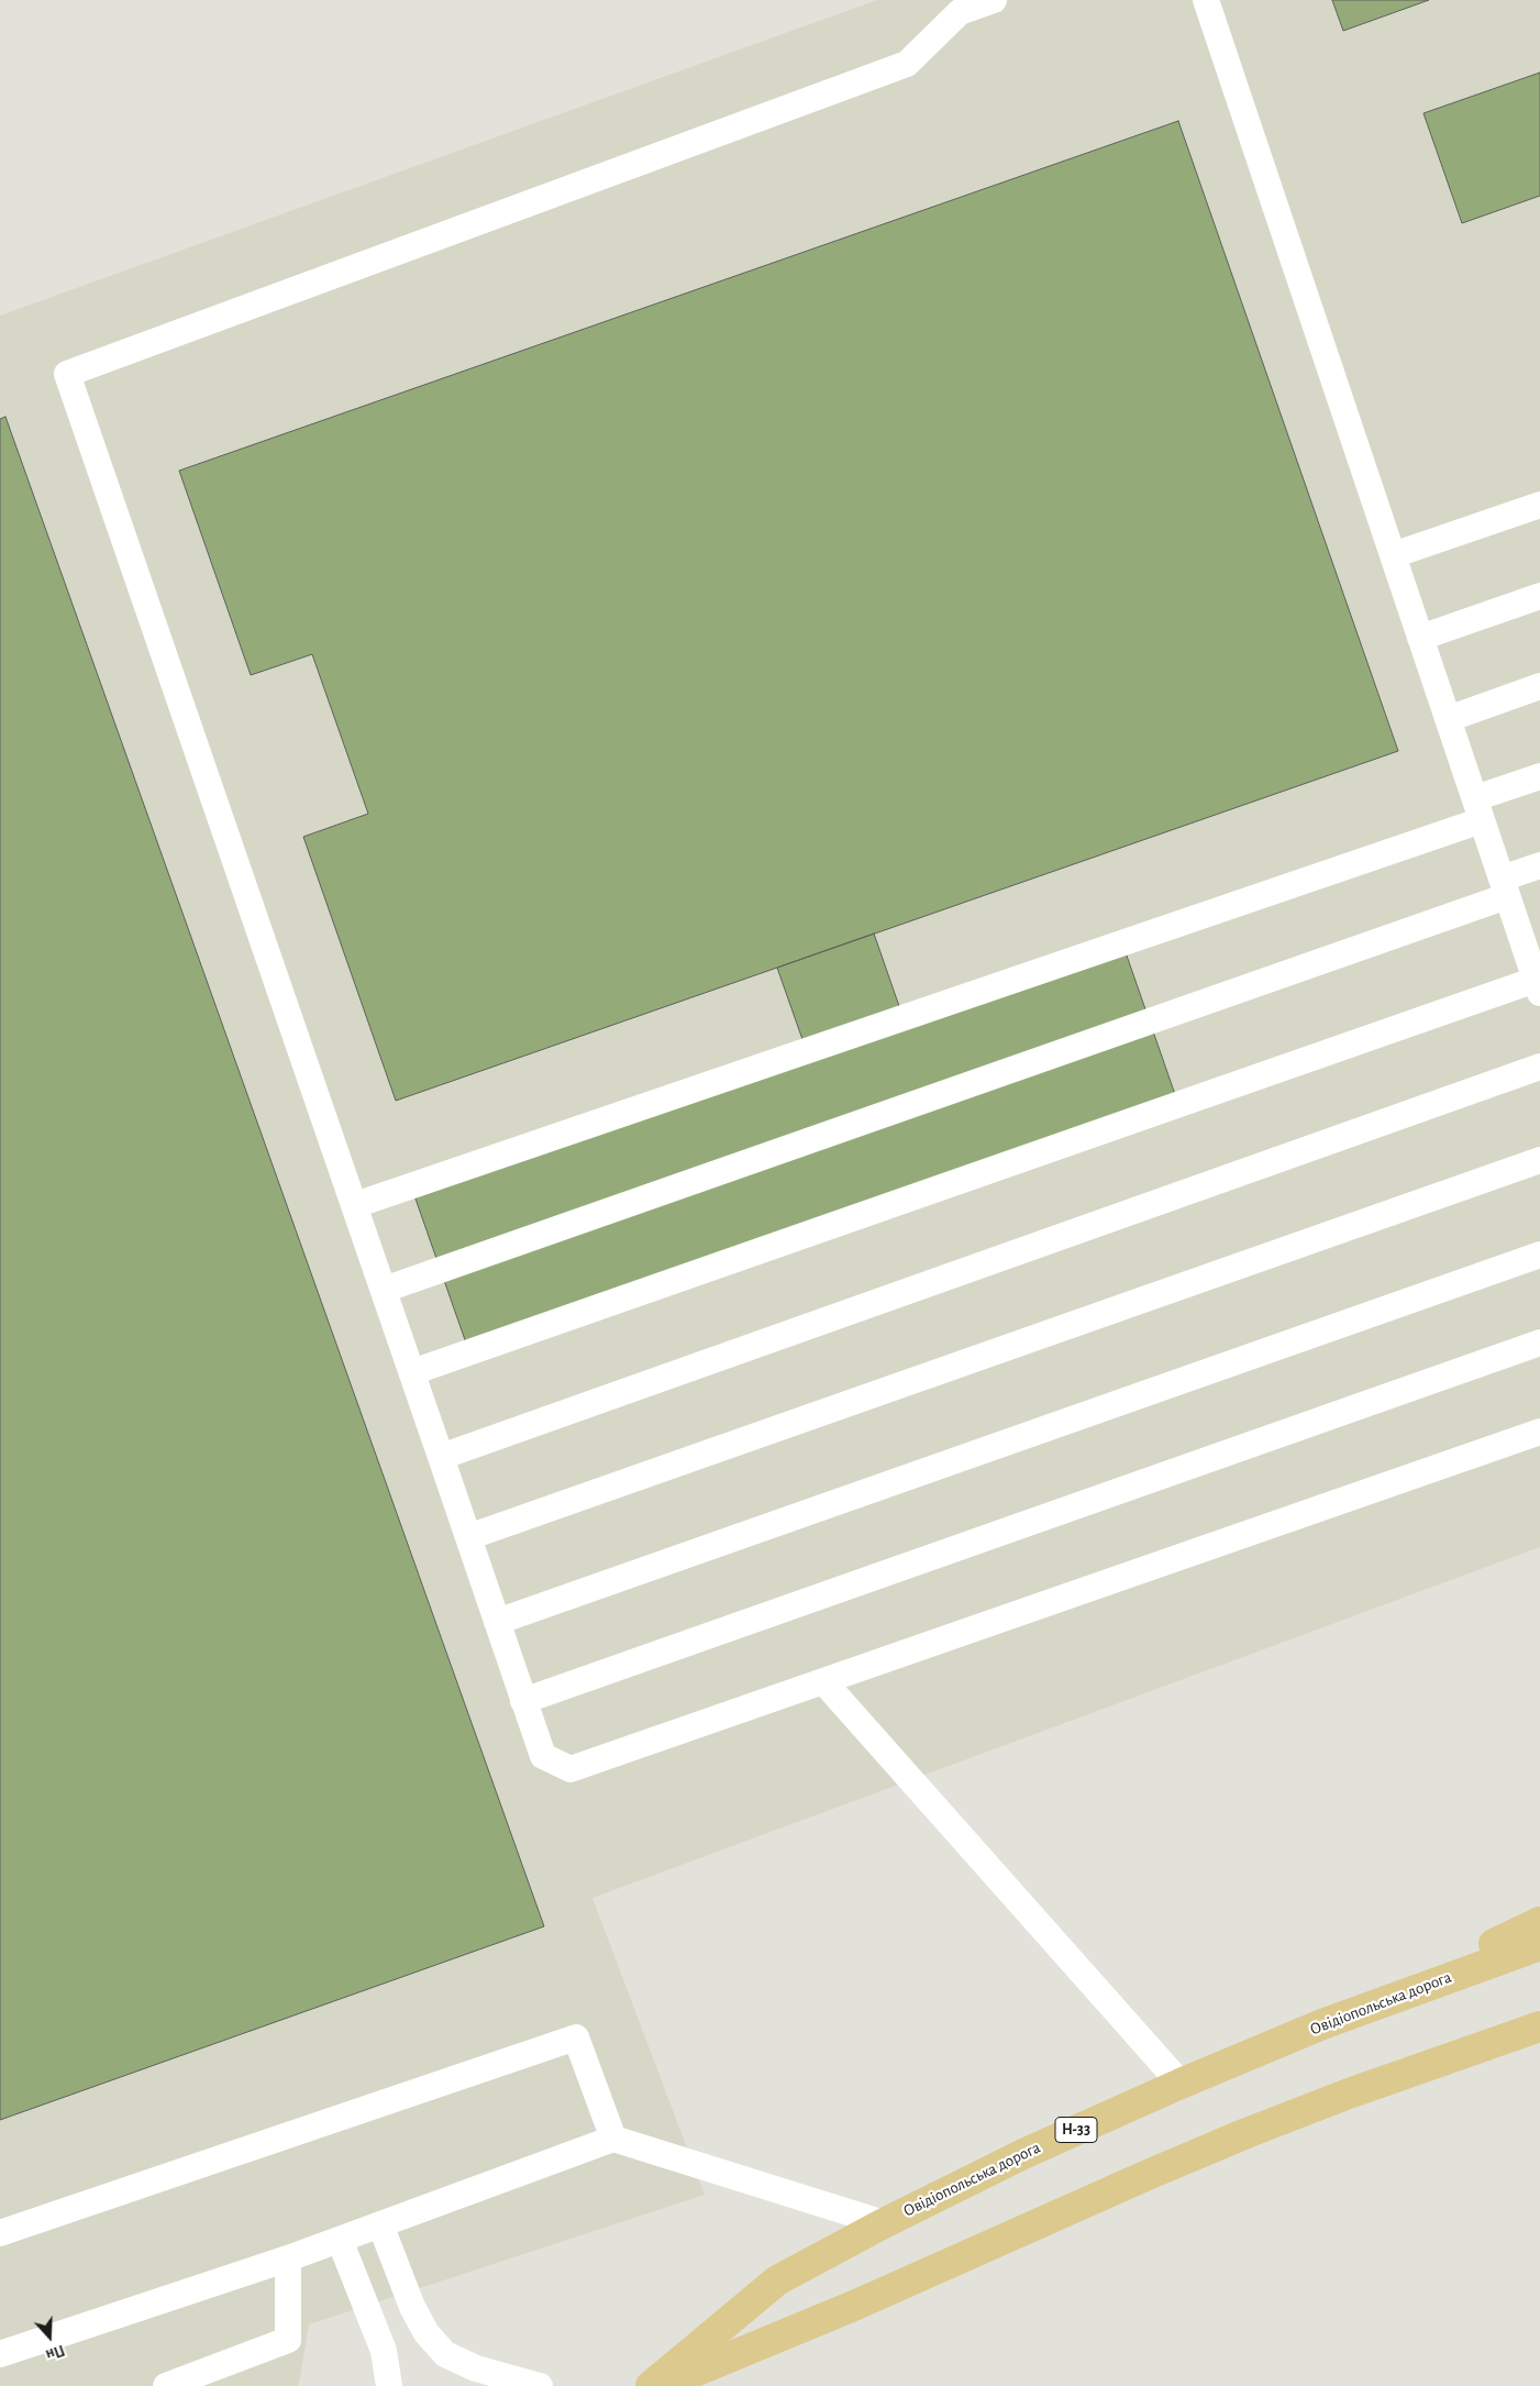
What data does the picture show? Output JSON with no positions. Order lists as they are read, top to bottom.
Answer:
{
  "streets": {
    "main road": ["Овідіопольська дорога", "Н-33"]
  },
  "north": "bottom"
}
